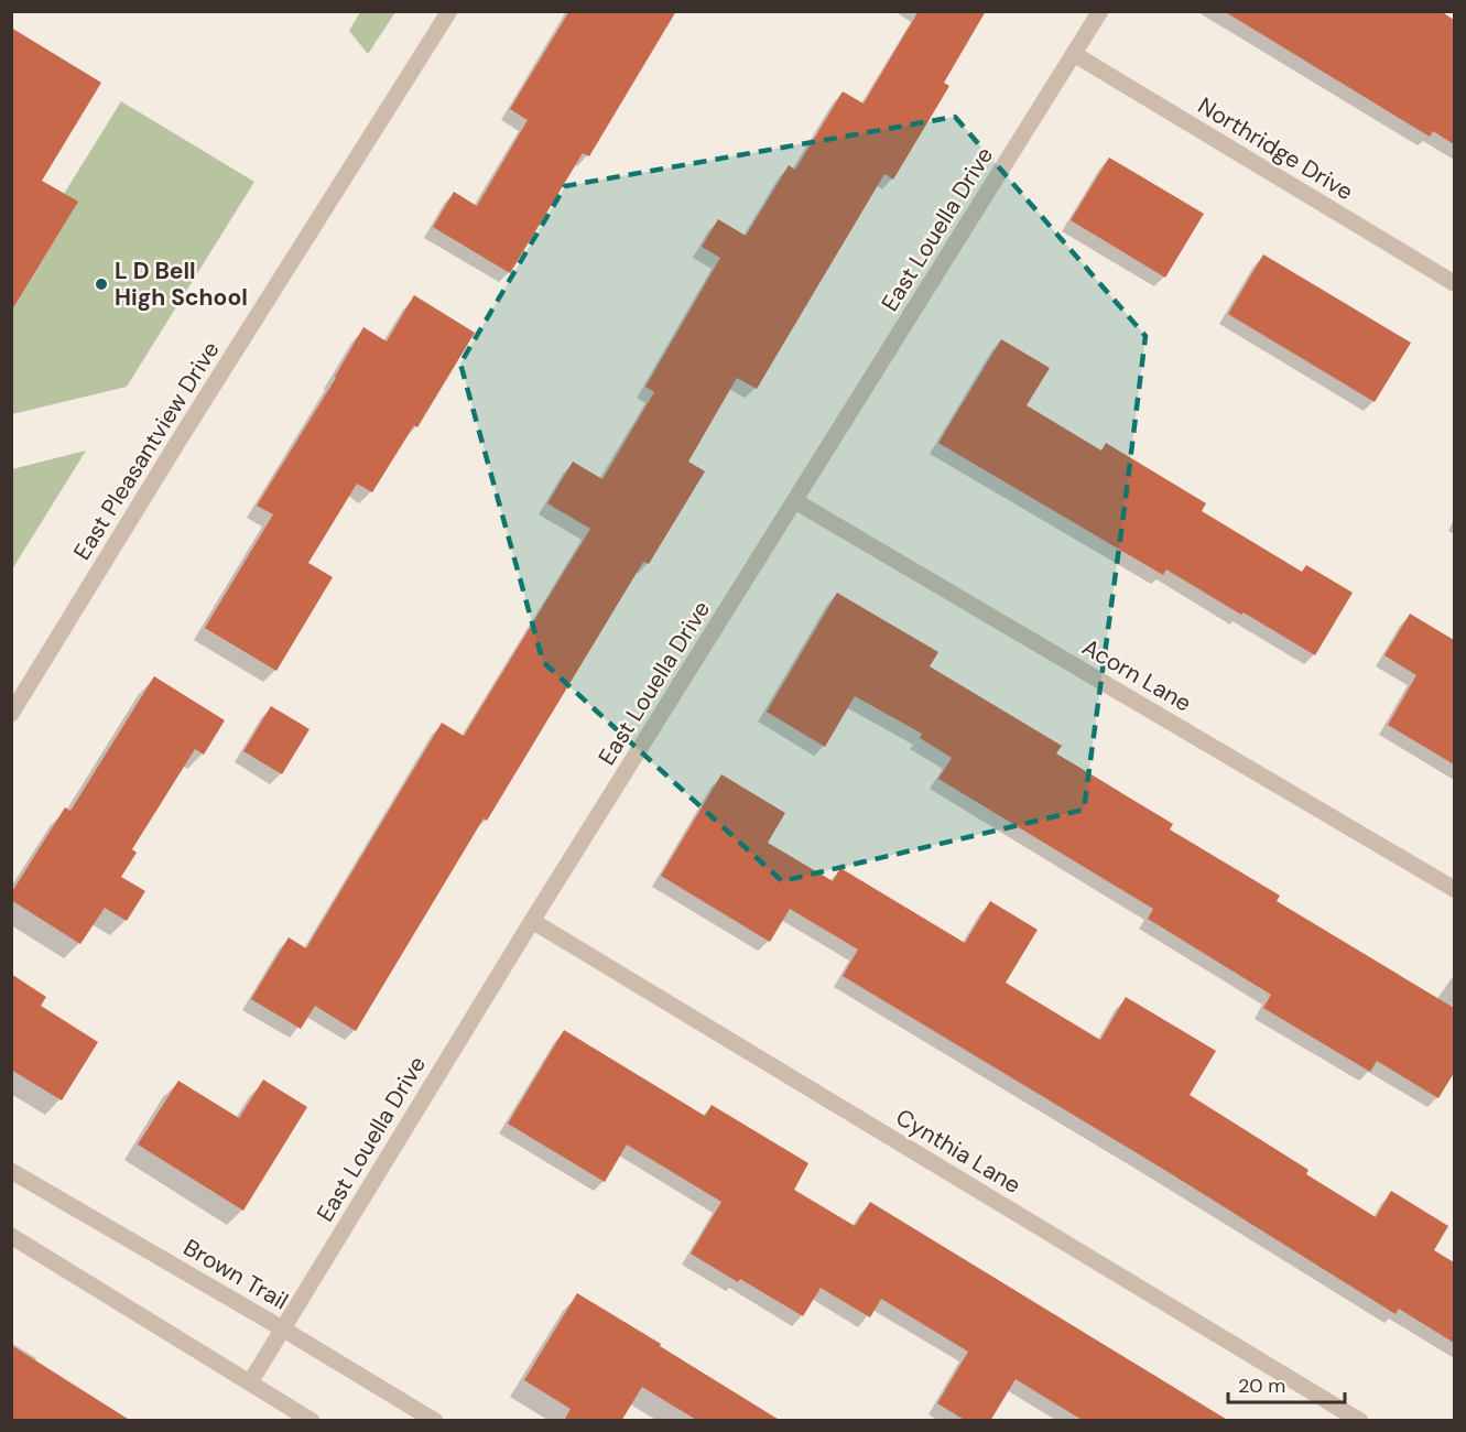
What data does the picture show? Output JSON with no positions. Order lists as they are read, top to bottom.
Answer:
{
  "streets": {
    "street": [
      "Northridge Drive",
      "East Louella Drive",
      "East Pleasantview Drive",
      "Acorn Lane",
      "Cynthia Lane",
      "Brown Trail"
    ]
  },
  "crossings": [
    ["Northridge Drive", "East Louella Drive"],
    ["East Louella Drive", "Acorn Lane"],
    ["East Louella Drive", "Cynthia Lane"],
    ["East Louella Drive", "Brown Trail"]
  ],
  "places": ["L D Bell High School"],
  "scale_bar": "20 m"
}
